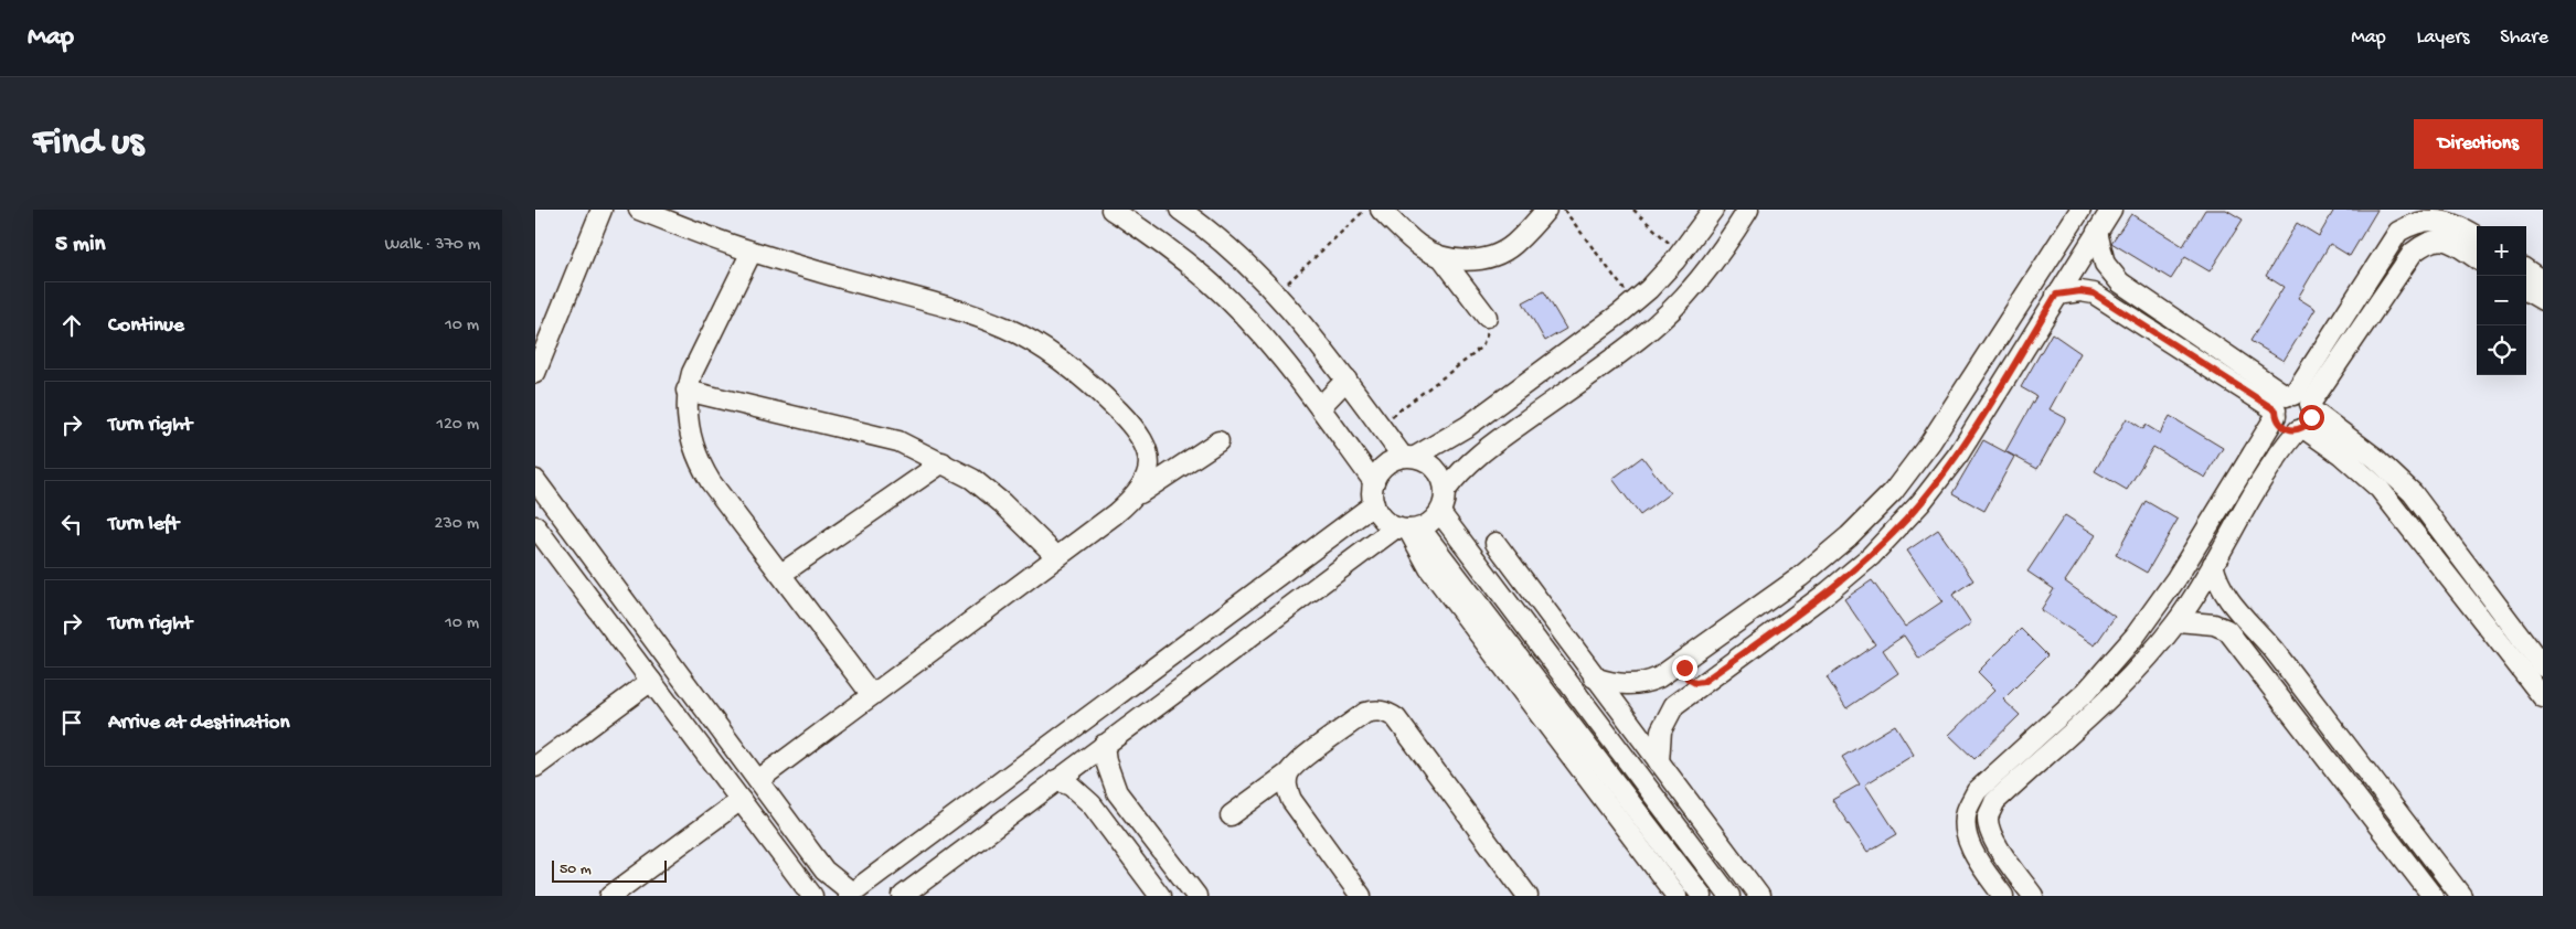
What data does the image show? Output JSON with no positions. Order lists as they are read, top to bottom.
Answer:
{
  "scale_bar": "50 m",
  "page": {
    "header": "Map",
    "nav": ["Map", "Layers", "Share"],
    "buttons": "Directions",
    "title": "Find us",
    "heading": ["5 min", "Walk · 370 m"],
    "map_buttons": ["+", "−"],
    "list": [
      ["Continue", "10 m"],
      ["Turn right", "120 m"],
      ["Turn left", "230 m"],
      ["Turn right", "10 m"],
      "Arrive at destination"
    ],
    "scale": "50 m"
  }
}
